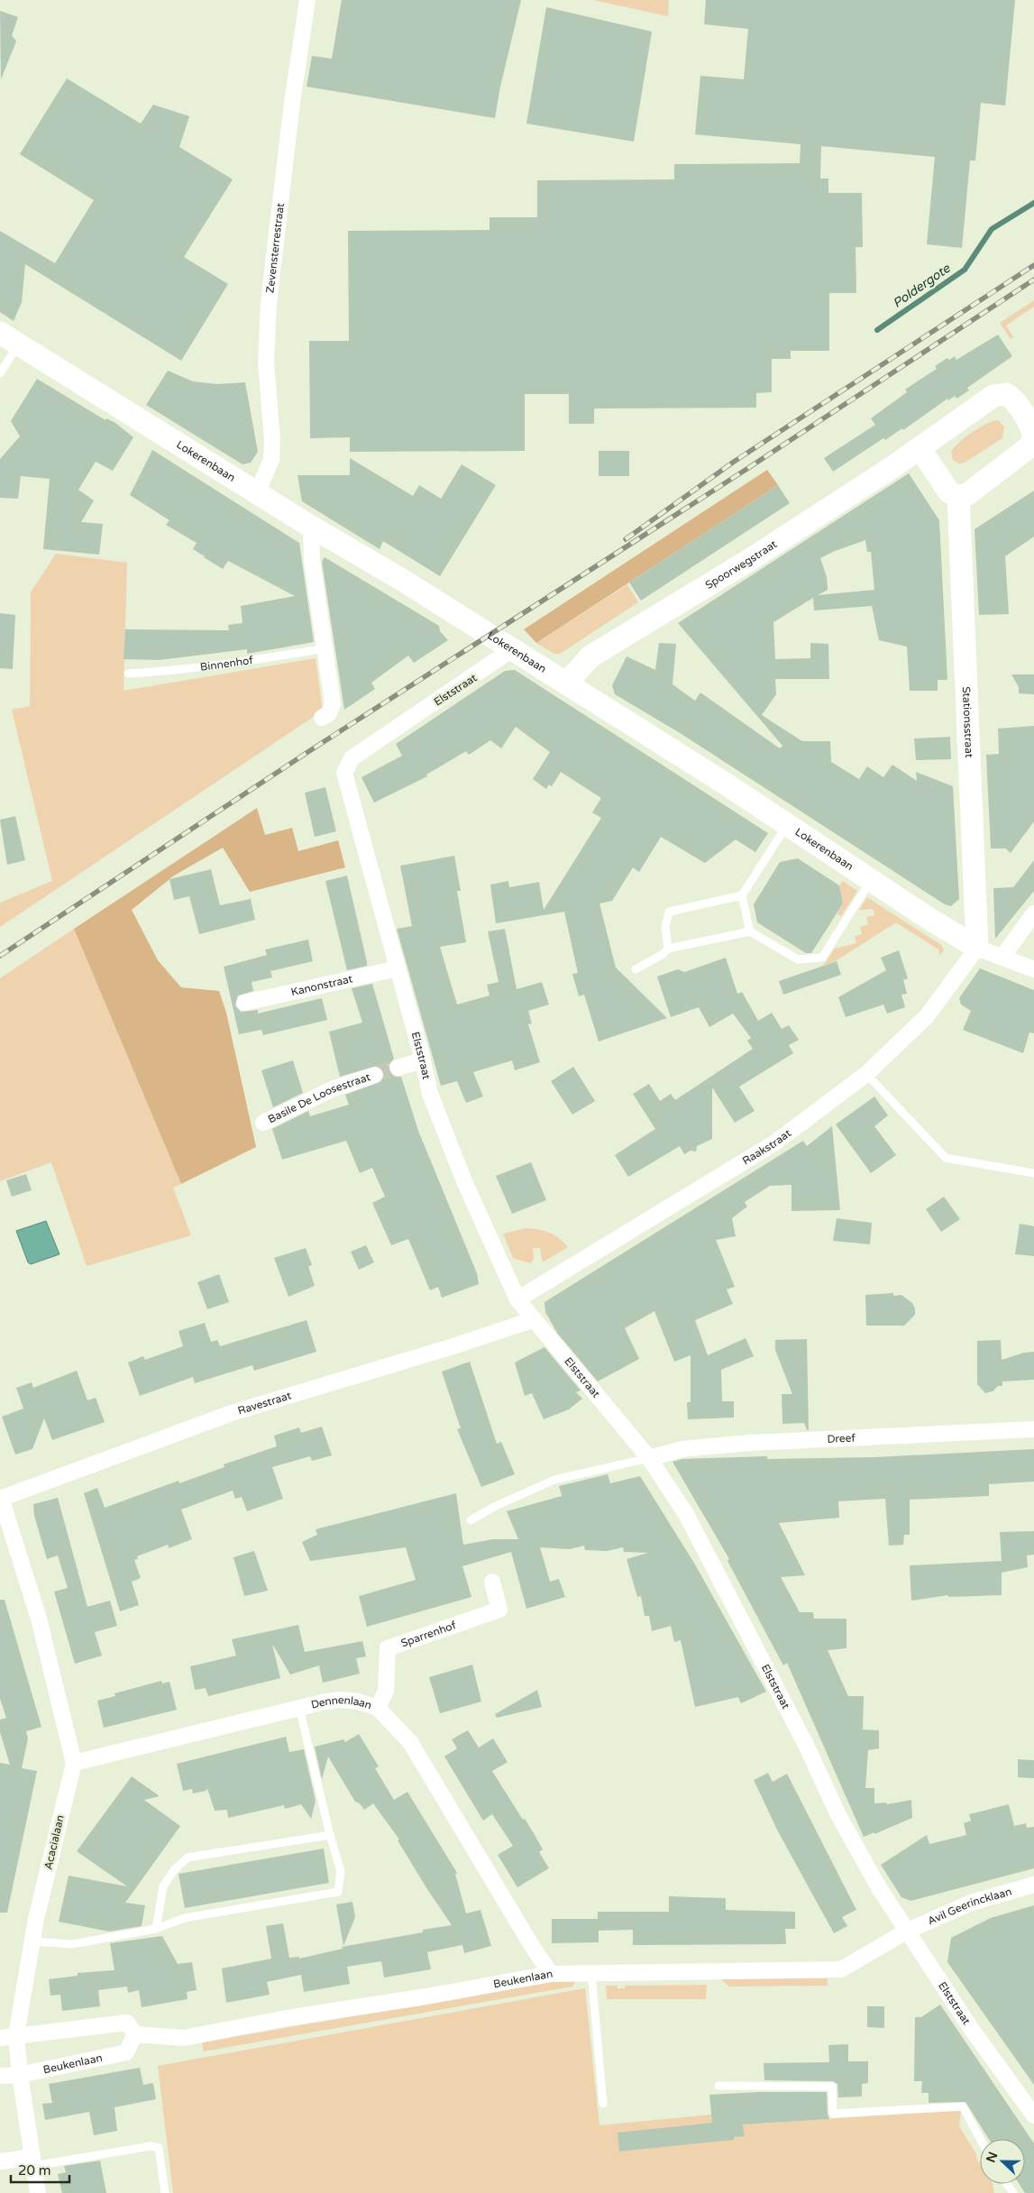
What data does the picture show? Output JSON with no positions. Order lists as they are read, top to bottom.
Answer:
{
  "streets": {
    "street": [
      "Zevensterrestraat",
      "Lokerenbaan",
      "Spoorwegstraat",
      "Elststraat",
      "Stationsstraat",
      "Kanonstraat",
      "Basile De Loosestraat",
      "Raakstraat",
      "Ravestraat",
      "Dreef",
      "Sparrenhof",
      "Dennenlaan",
      "Acacialaan",
      "Avil Geerincklaan",
      "Beukenlaan"
    ],
    "lane": ["Binnenhof"]
  },
  "crossings": [
    ["Zevensterrestraat", "Lokerenbaan"],
    ["Lokerenbaan", "Spoorwegstraat"],
    ["Lokerenbaan", "Elststraat"],
    ["Lokerenbaan", "Stationsstraat"],
    ["Lokerenbaan", "Raakstraat"],
    ["Elststraat", "Kanonstraat"],
    ["Elststraat", "Raakstraat"],
    ["Elststraat", "Ravestraat"],
    ["Elststraat", "Dreef"],
    ["Elststraat", "Avil Geerincklaan"],
    ["Elststraat", "Beukenlaan"],
    ["Stationsstraat", "Raakstraat"],
    ["Ravestraat", "Acacialaan"],
    ["Sparrenhof", "Dennenlaan"],
    ["Dennenlaan", "Acacialaan"],
    ["Dennenlaan", "Beukenlaan"],
    ["Acacialaan", "Beukenlaan"],
    ["Avil Geerincklaan", "Beukenlaan"]
  ],
  "water": ["Poldergote"],
  "scale_bar": "20 m",
  "north": "left"
}
